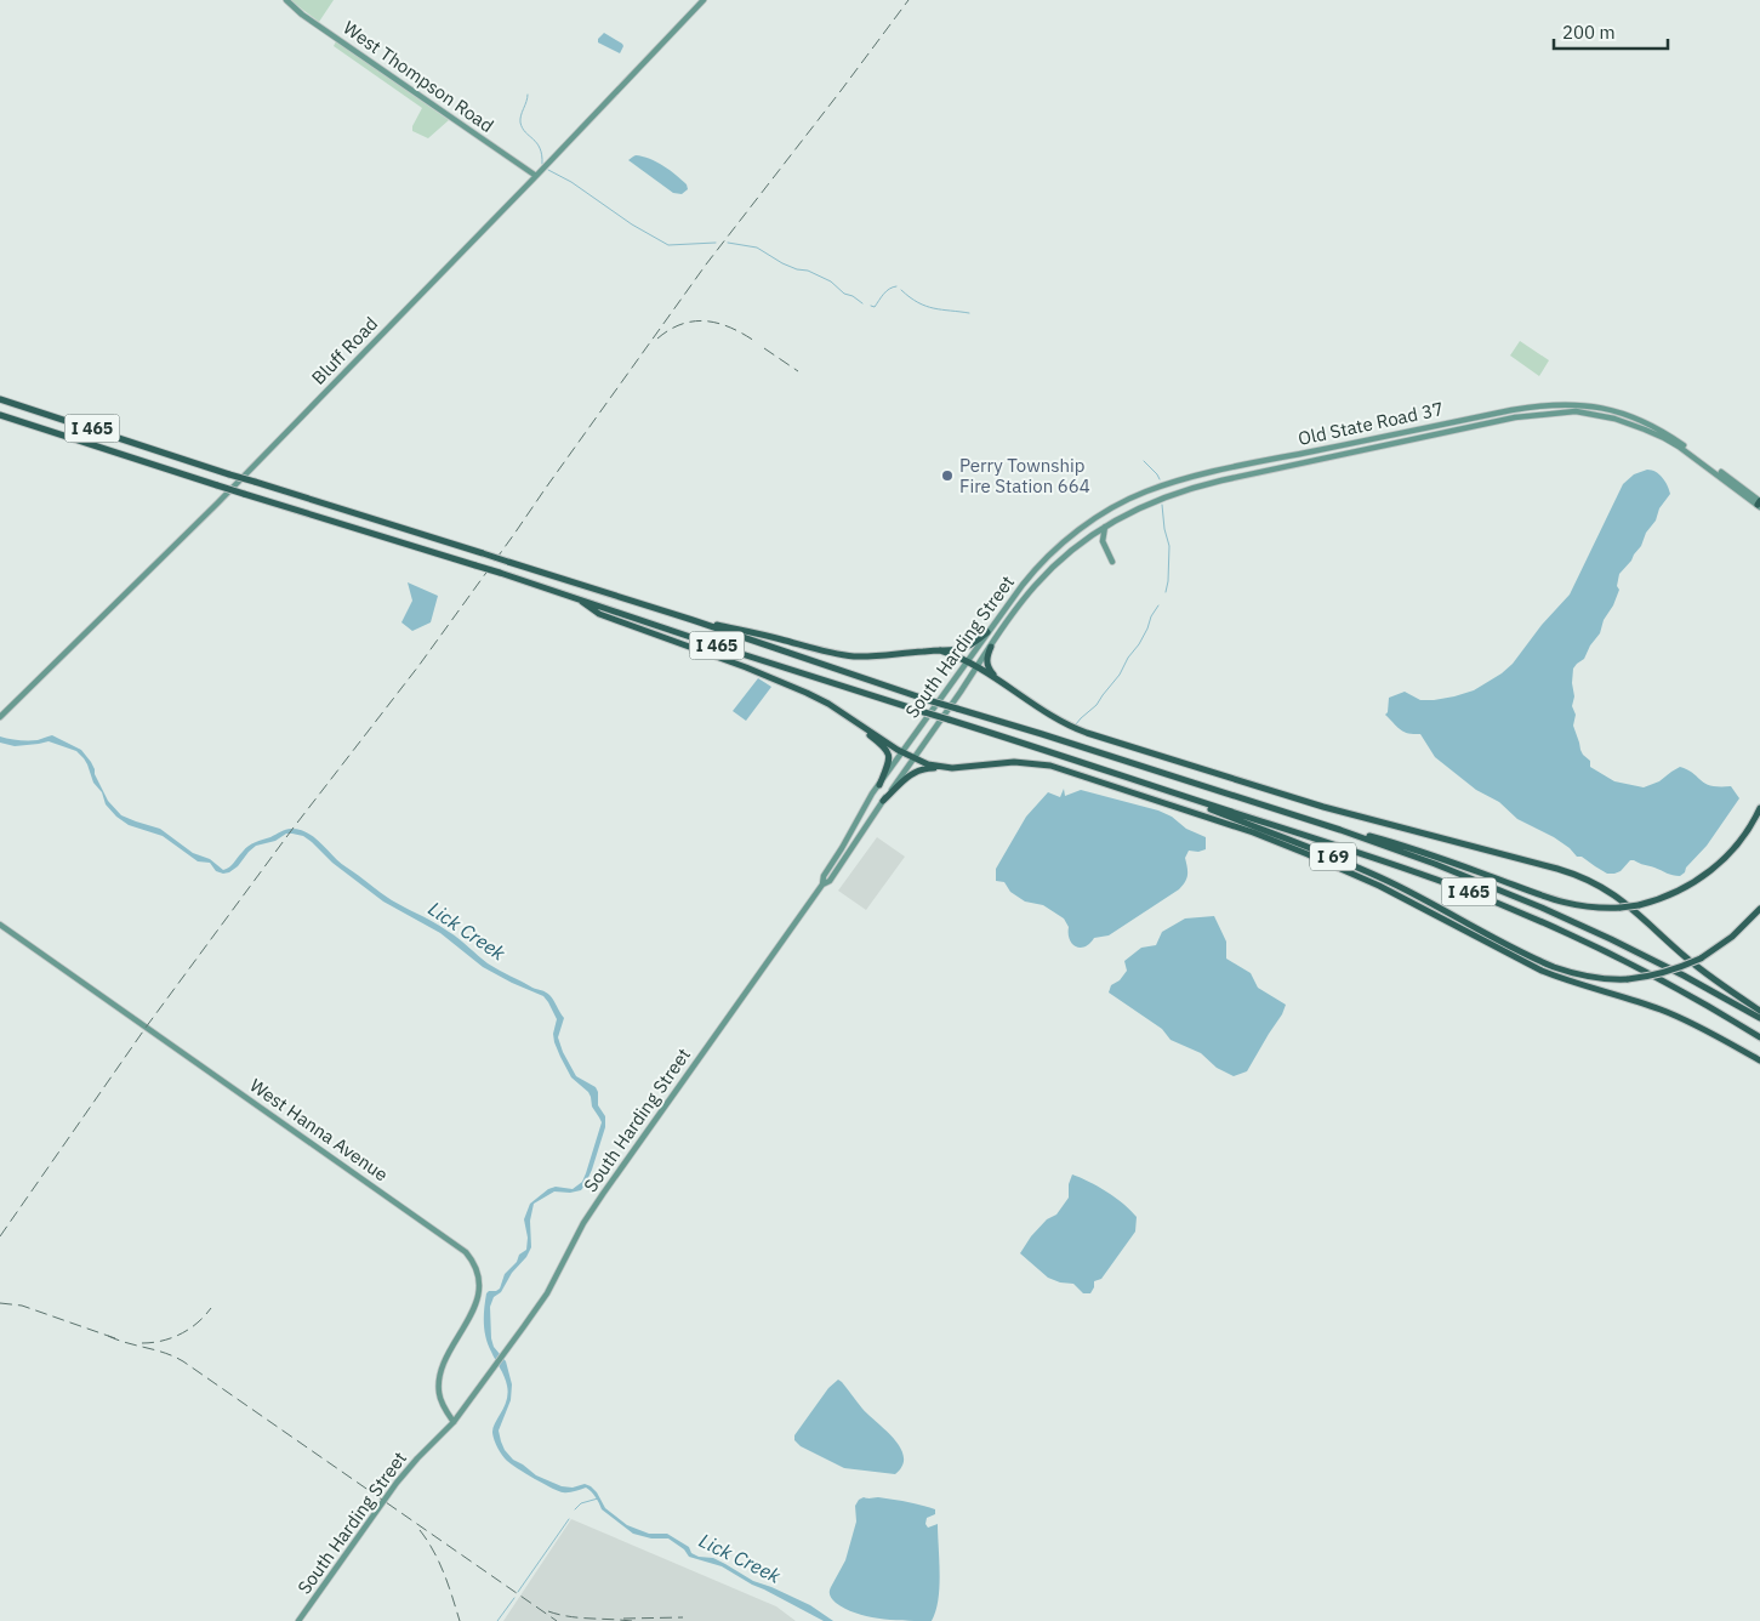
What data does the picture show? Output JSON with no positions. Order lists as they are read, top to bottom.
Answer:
{
  "streets": {
    "highway": ["I 465", "I 69"],
    "main road": [
      "West Thompson Road",
      "Bluff Road",
      "Old State Road 37",
      "South Harding Street",
      "West Hanna Avenue"
    ]
  },
  "crossings": [
    ["West Thompson Road", "Bluff Road"],
    ["Old State Road 37", "South Harding Street"],
    ["I 465", "I 69"],
    ["South Harding Street", "West Hanna Avenue"]
  ],
  "water": ["Lick Creek"],
  "places": ["Perry Township Fire Station 664"],
  "scale_bar": "200 m"
}
